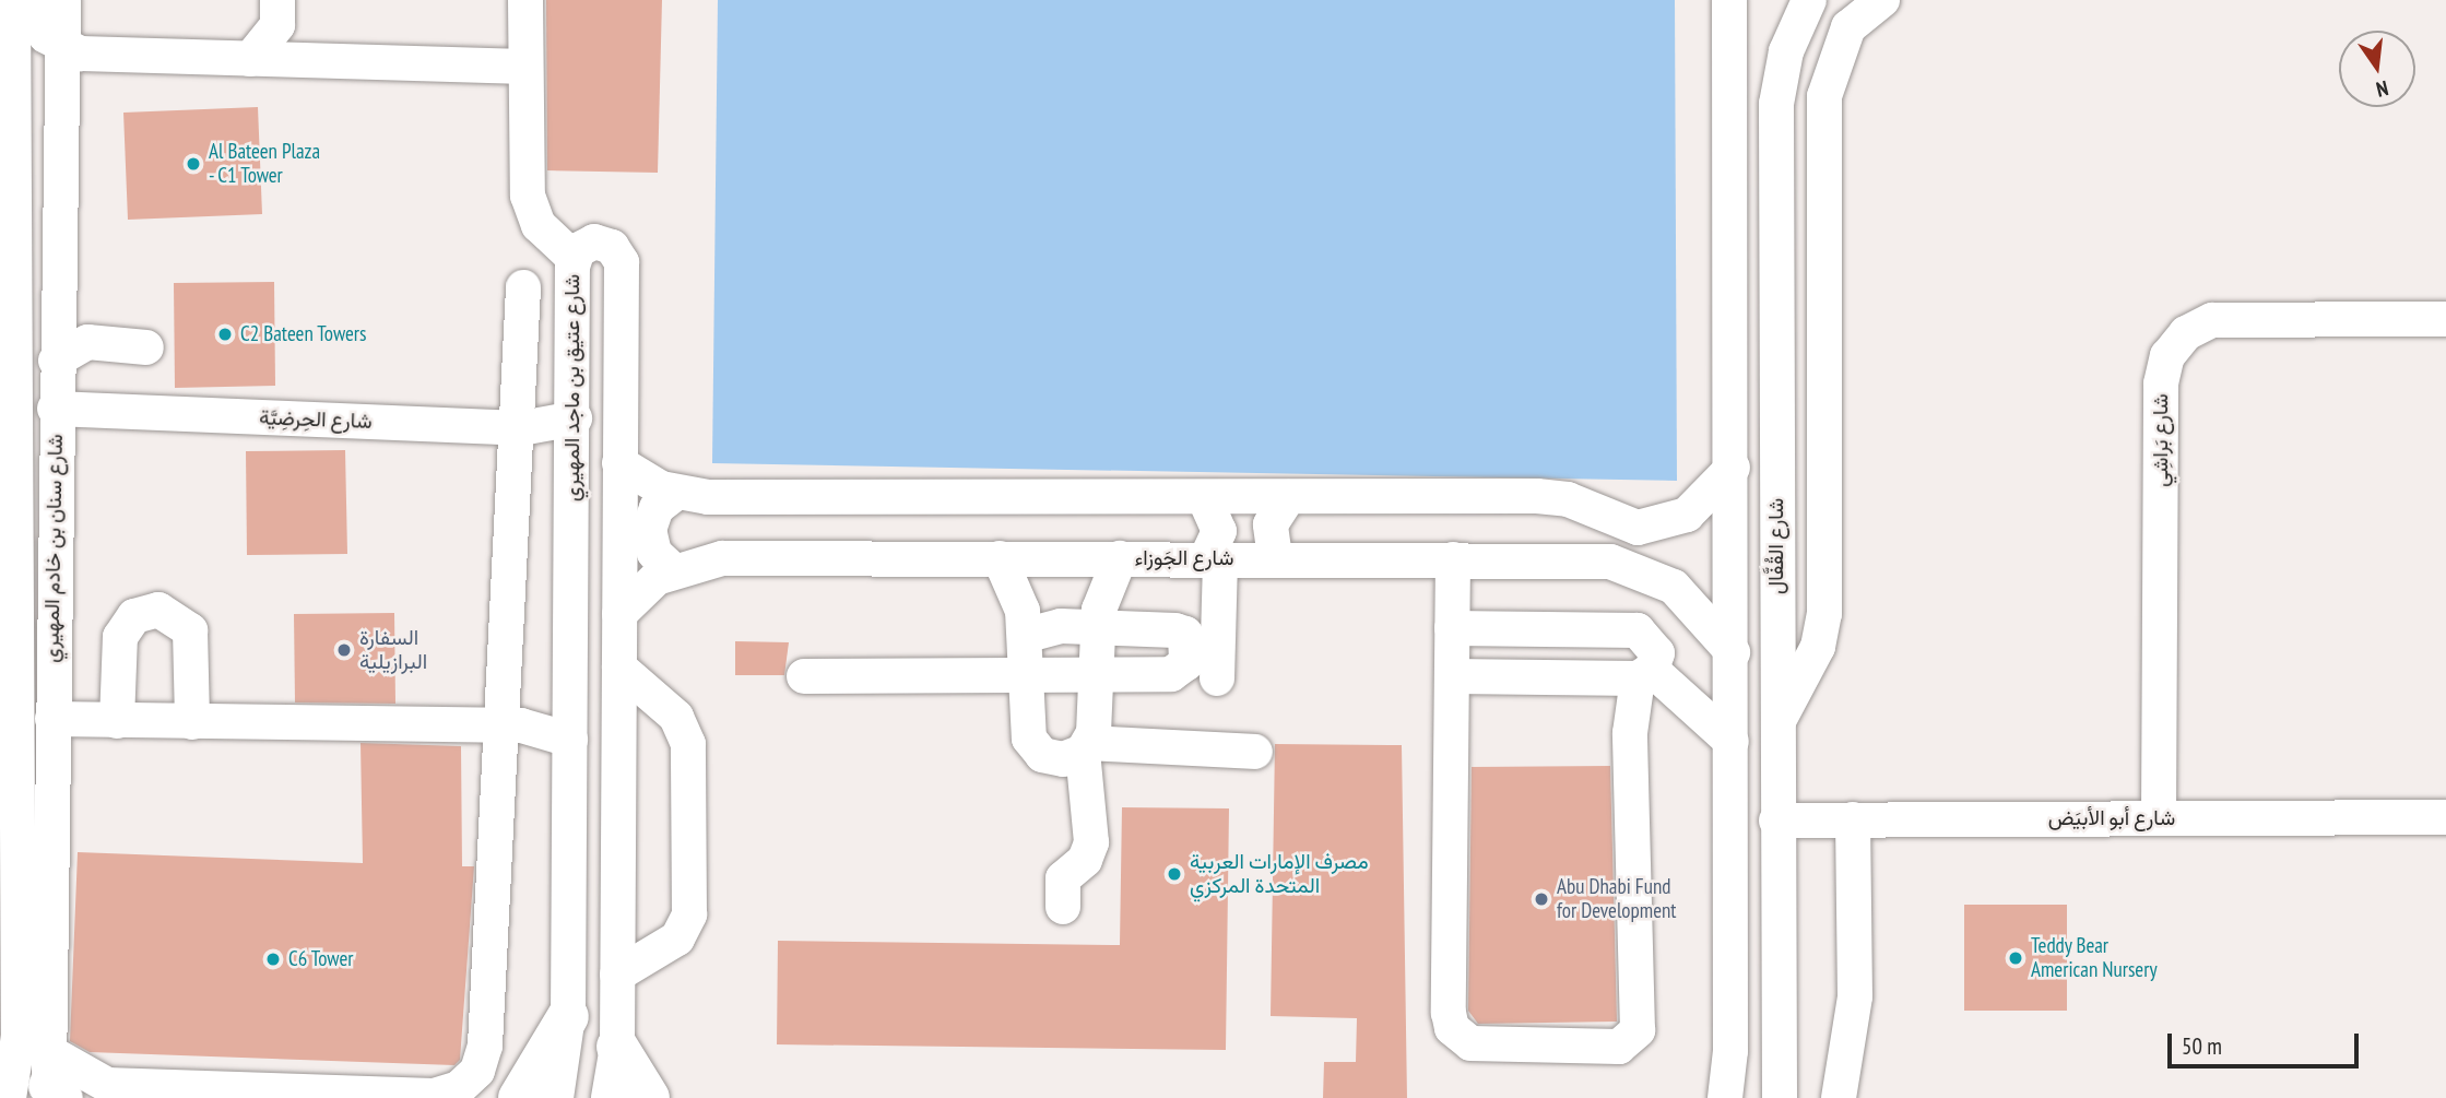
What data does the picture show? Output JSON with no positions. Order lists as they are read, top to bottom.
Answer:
{
  "streets": {
    "street": [
      "شارع عتيق بن ماجد المهيري",
      "شارع الحِرضِيَّة",
      "شارع بَراشِي",
      "شارع القُفَّال",
      "شارع سنان بن خادم المهيري",
      "شارع الجَوزاء",
      "شارع أبو الأبيَض"
    ]
  },
  "crossings": [
    ["شارع عتيق بن ماجد المهيري", "شارع الحِرضِيَّة"],
    ["شارع عتيق بن ماجد المهيري", "شارع الجَوزاء"],
    ["شارع الحِرضِيَّة", "شارع سنان بن خادم المهيري"],
    ["شارع بَراشِي", "شارع أبو الأبيَض"],
    ["شارع القُفَّال", "شارع الجَوزاء"],
    ["شارع القُفَّال", "شارع أبو الأبيَض"]
  ],
  "places": [
    "Al Bateen Plaza - C1 Tower",
    "C2 Bateen Towers",
    "السفارة البرازيلية",
    "مصرف الإمارات العربية المتحدة المركزي",
    "Abu Dhabi Fund for Development",
    "Teddy Bear American Nursery",
    "C6 Tower"
  ],
  "scale_bar": "50 m",
  "north": "bottom"
}
